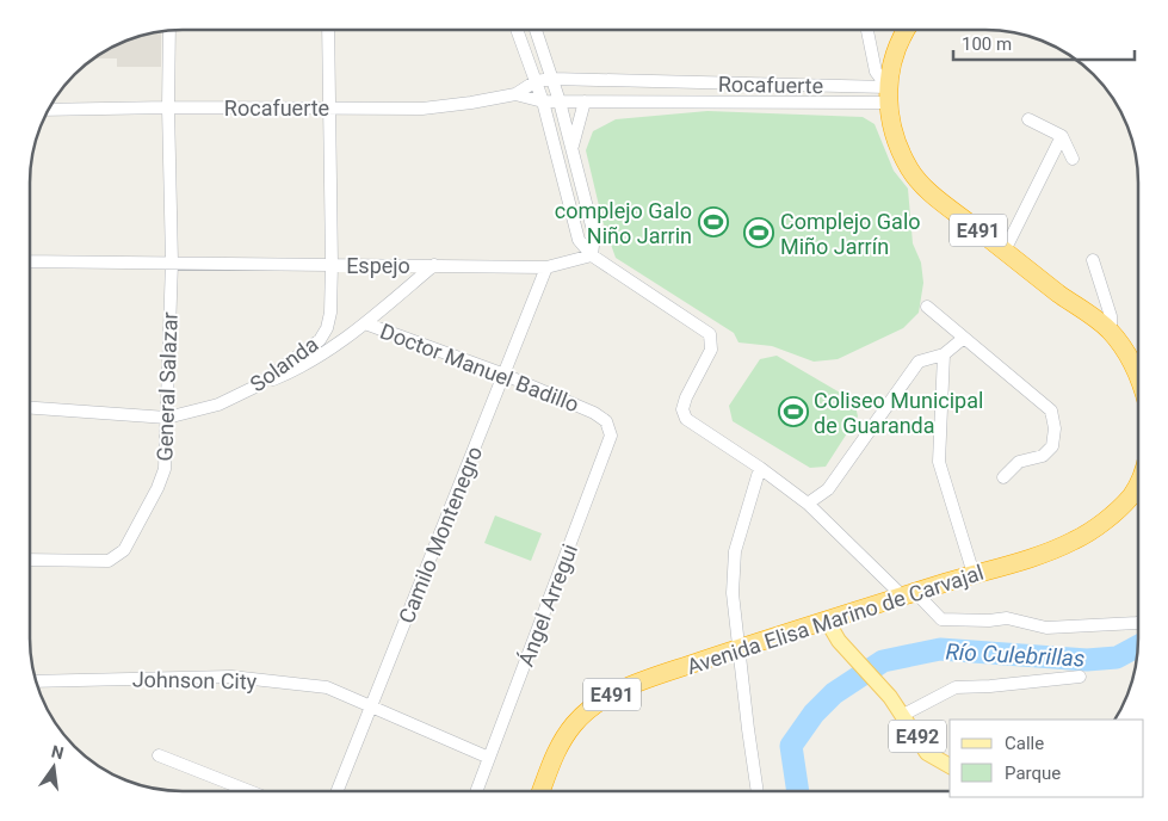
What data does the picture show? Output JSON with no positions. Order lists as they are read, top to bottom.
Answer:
{
  "streets": {
    "highway": ["E491", "Avenida Elisa Marino de Carvajal"],
    "main road": ["E492"],
    "street": [
      "Rocafuerte",
      "Espejo",
      "Solanda",
      "Doctor Manuel Badillo",
      "General Salazar",
      "Camilo Montenegro",
      "Ángel Arregui",
      "Johnson City"
    ]
  },
  "crossings": [
    ["Rocafuerte", "E491"],
    ["Rocafuerte", "Solanda"],
    ["Rocafuerte", "General Salazar"],
    ["Espejo", "Solanda"],
    ["Espejo", "General Salazar"],
    ["Espejo", "Camilo Montenegro"],
    ["Solanda", "General Salazar"],
    ["Doctor Manuel Badillo", "Camilo Montenegro"],
    ["Doctor Manuel Badillo", "Ángel Arregui"],
    ["Camilo Montenegro", "Johnson City"],
    ["Ángel Arregui", "Johnson City"],
    ["Avenida Elisa Marino de Carvajal", "E492"]
  ],
  "water": ["Río Culebrillas"],
  "places": {
    "sports": ["complejo Galo Niño Jarrin", "Complejo Galo Miño Jarrín", "Coliseo Municipal de Guaranda"]
  },
  "legend": ["Calle", "Parque"],
  "scale_bar": "100 m",
  "north": "top"
}
